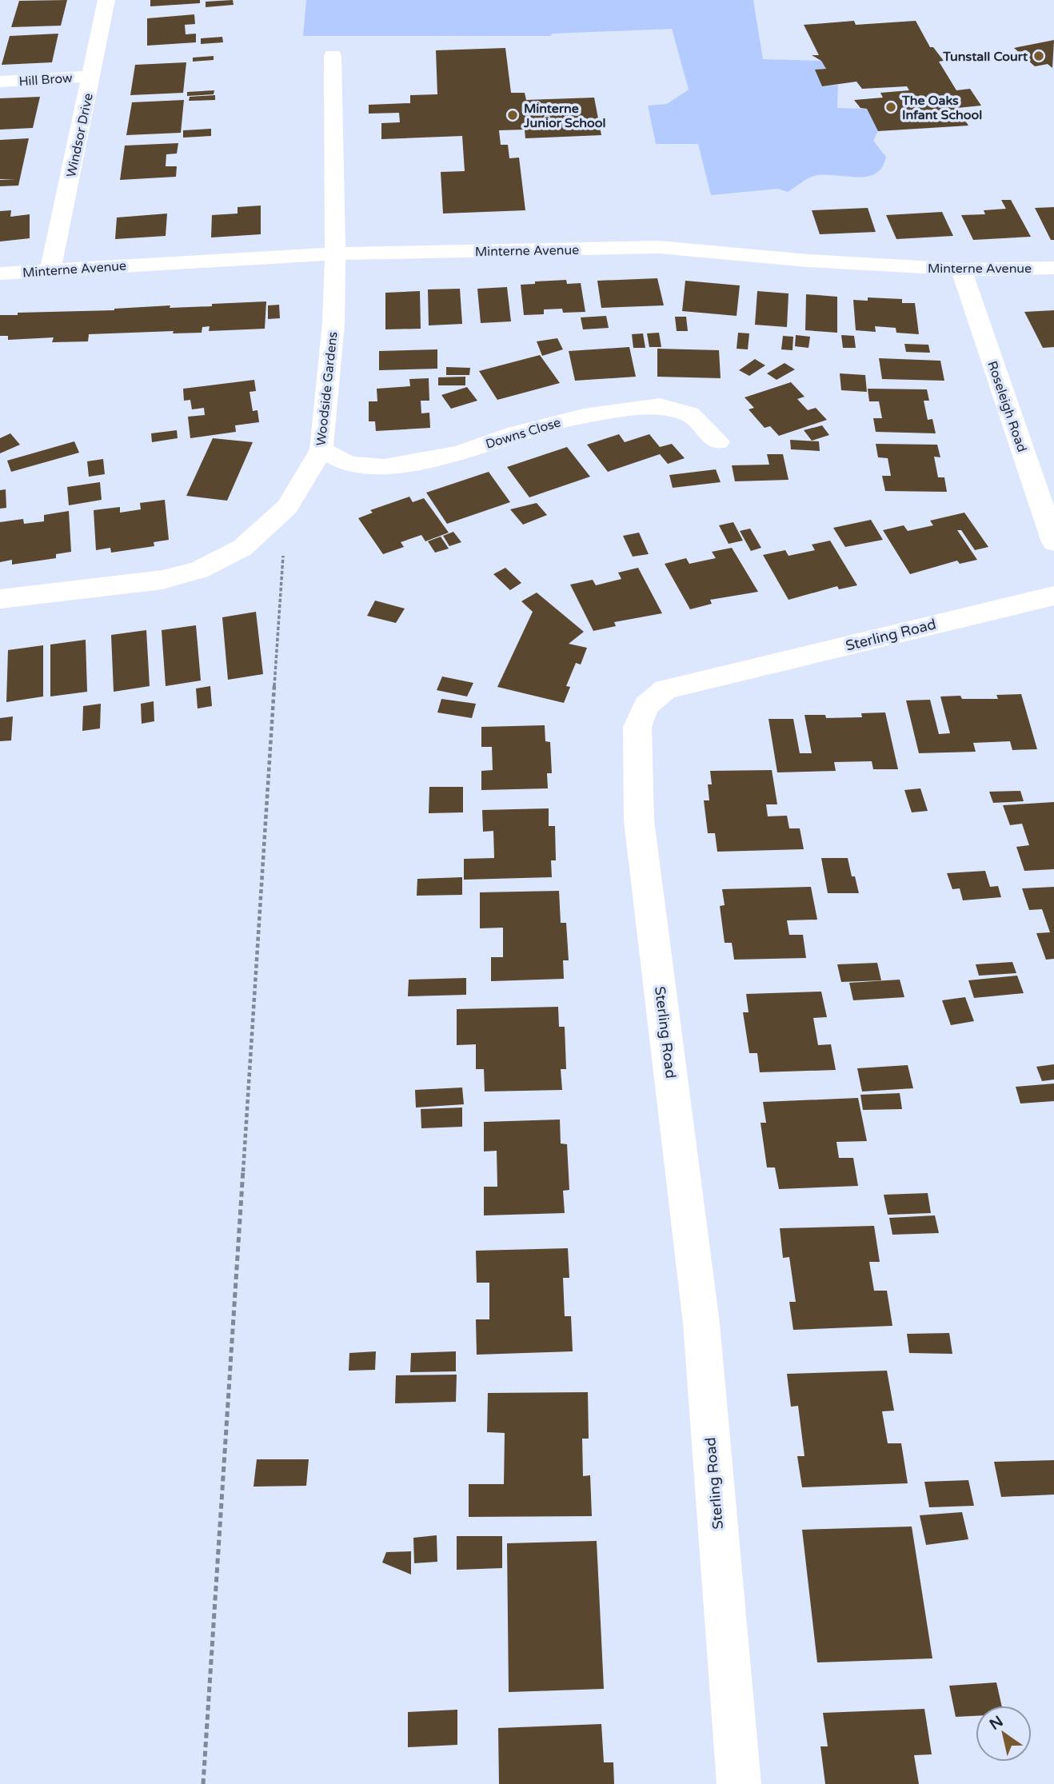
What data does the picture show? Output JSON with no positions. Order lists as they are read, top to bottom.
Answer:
{
  "streets": {
    "street": [
      "Hill Brow",
      "Windsor Drive",
      "Minterne Avenue",
      "Woodside Gardens",
      "Roseleigh Road",
      "Downs Close",
      "Sterling Road"
    ]
  },
  "crossings": [
    ["Hill Brow", "Windsor Drive"],
    ["Windsor Drive", "Minterne Avenue"],
    ["Minterne Avenue", "Woodside Gardens"],
    ["Minterne Avenue", "Roseleigh Road"],
    ["Woodside Gardens", "Downs Close"]
  ],
  "places": ["Tunstall Court", "The Oaks Infant School", "Minterne Junior School"],
  "north": "top left"
}
